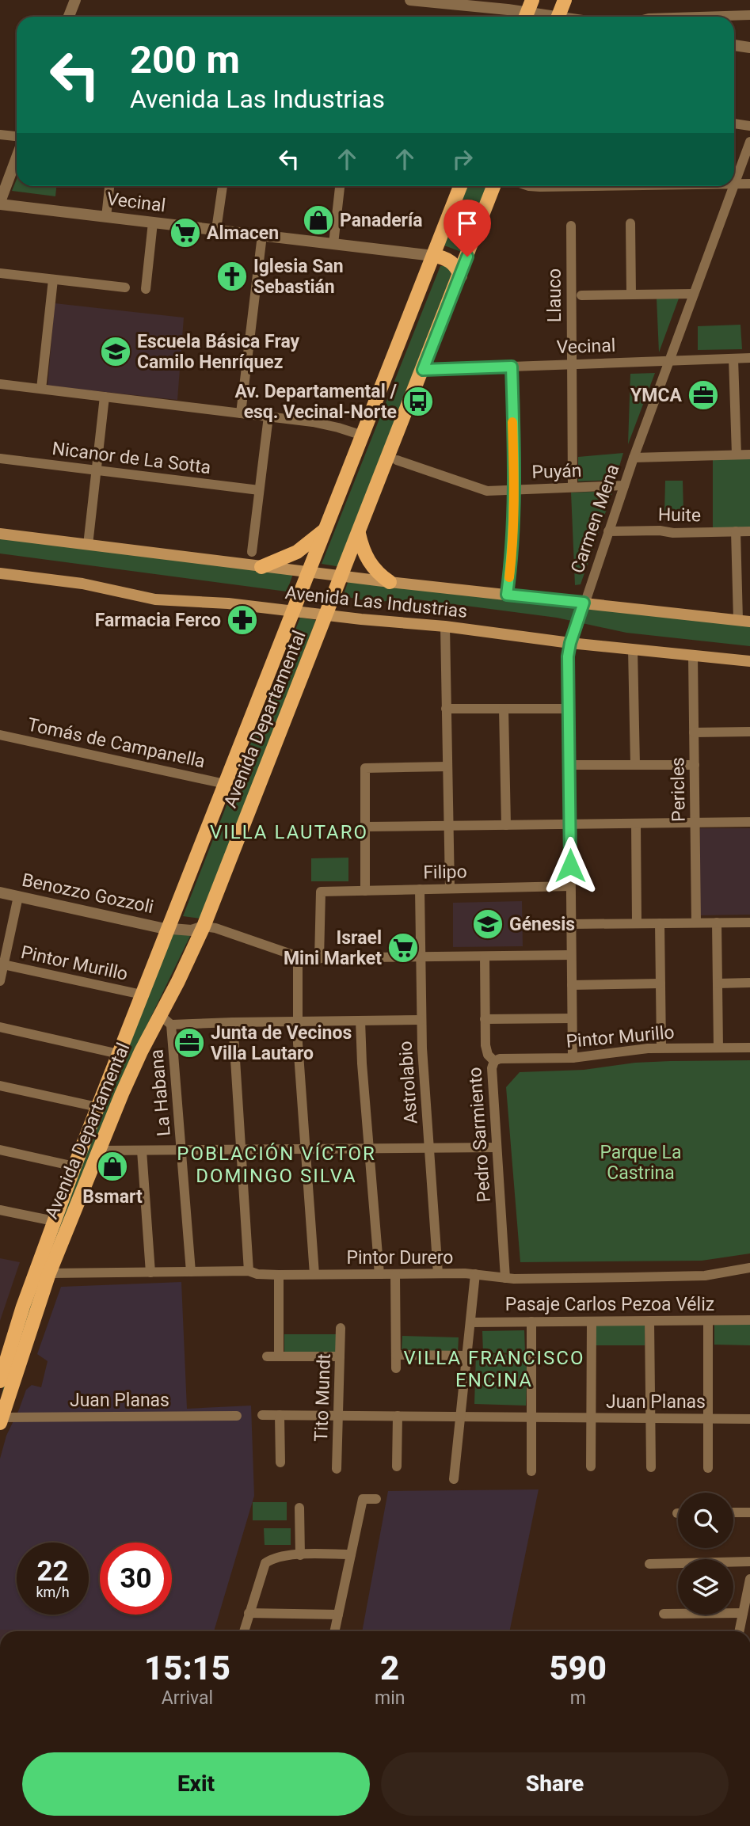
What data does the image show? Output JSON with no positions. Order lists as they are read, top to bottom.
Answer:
{
  "streets": {
    "main road": ["Avenida Las Industrias", "Avenida Departamental"],
    "street": [
      "Vecinal",
      "Llauco",
      "Nicanor de La Sotta",
      "Puyán",
      "Huite",
      "Carmen Mena",
      "Tomás de Campanella",
      "Pericles",
      "Filipo",
      "Benozzo Gozzoli",
      "Pintor Murillo",
      "Astrolabio",
      "La Habana",
      "Pedro Sarmiento",
      "Pintor Durero",
      "Pasaje Carlos Pezoa Véliz",
      "Tito Mundt",
      "Juan Planas"
    ]
  },
  "crossings": [
    ["Vecinal", "Llauco"],
    ["Vecinal", "Carmen Mena"],
    ["Vecinal", "Avenida Departamental"],
    ["Llauco", "Puyán"],
    ["Puyán", "Carmen Mena"],
    ["Huite", "Carmen Mena"],
    ["Carmen Mena", "Avenida Las Industrias"],
    ["Carmen Mena", "Filipo"],
    ["Carmen Mena", "Benozzo Gozzoli"],
    ["Carmen Mena", "Pintor Murillo"],
    ["Avenida Las Industrias", "Avenida Departamental"],
    ["Avenida Las Industrias", "Pericles"],
    ["Avenida Departamental", "Tomás de Campanella"],
    ["Avenida Departamental", "Benozzo Gozzoli"],
    ["Avenida Departamental", "Pintor Murillo"],
    ["Avenida Departamental", "La Habana"],
    ["Avenida Departamental", "Pintor Durero"],
    ["Avenida Departamental", "Juan Planas"],
    ["Filipo", "Benozzo Gozzoli"],
    ["Filipo", "Astrolabio"],
    ["Benozzo Gozzoli", "Astrolabio"],
    ["Benozzo Gozzoli", "Pedro Sarmiento"],
    ["Pintor Murillo", "Pedro Sarmiento"],
    ["Astrolabio", "Pintor Durero"],
    ["La Habana", "Pintor Durero"],
    ["Pedro Sarmiento", "Pintor Durero"],
    ["Tito Mundt", "Juan Planas"]
  ],
  "districts": ["VILLA LAUTARO", "POBLACIÓN VÍCTOR DOMINGO SILVA", "VILLA FRANCISCO ENCINA"],
  "parks": ["Parque La Castrina"],
  "places": {
    "shop": ["Panadería", "Bsmart"],
    "supermarket": ["Almacen", "Israel Mini Market"],
    "church": ["Iglesia San Sebastián"],
    "school or university": ["Escuela Básica Fray Camilo Henríquez", "Génesis"],
    "office": ["YMCA", "Junta de Vecinos Villa Lautaro"],
    "bus stop": ["Av. Departamental / esq. Vecinal-Norte"],
    "pharmacy": ["Farmacia Ferco"]
  },
  "page": {
    "turn": ["200 m", "Avenida Las Industrias"],
    "speed": "22 km/h",
    "limit": "30",
    "eta": [
      "15:15",
      "Arrival",
      "2",
      "min",
      "590",
      "m"
    ],
    "buttons": ["Exit", "Share"]
  }
}
